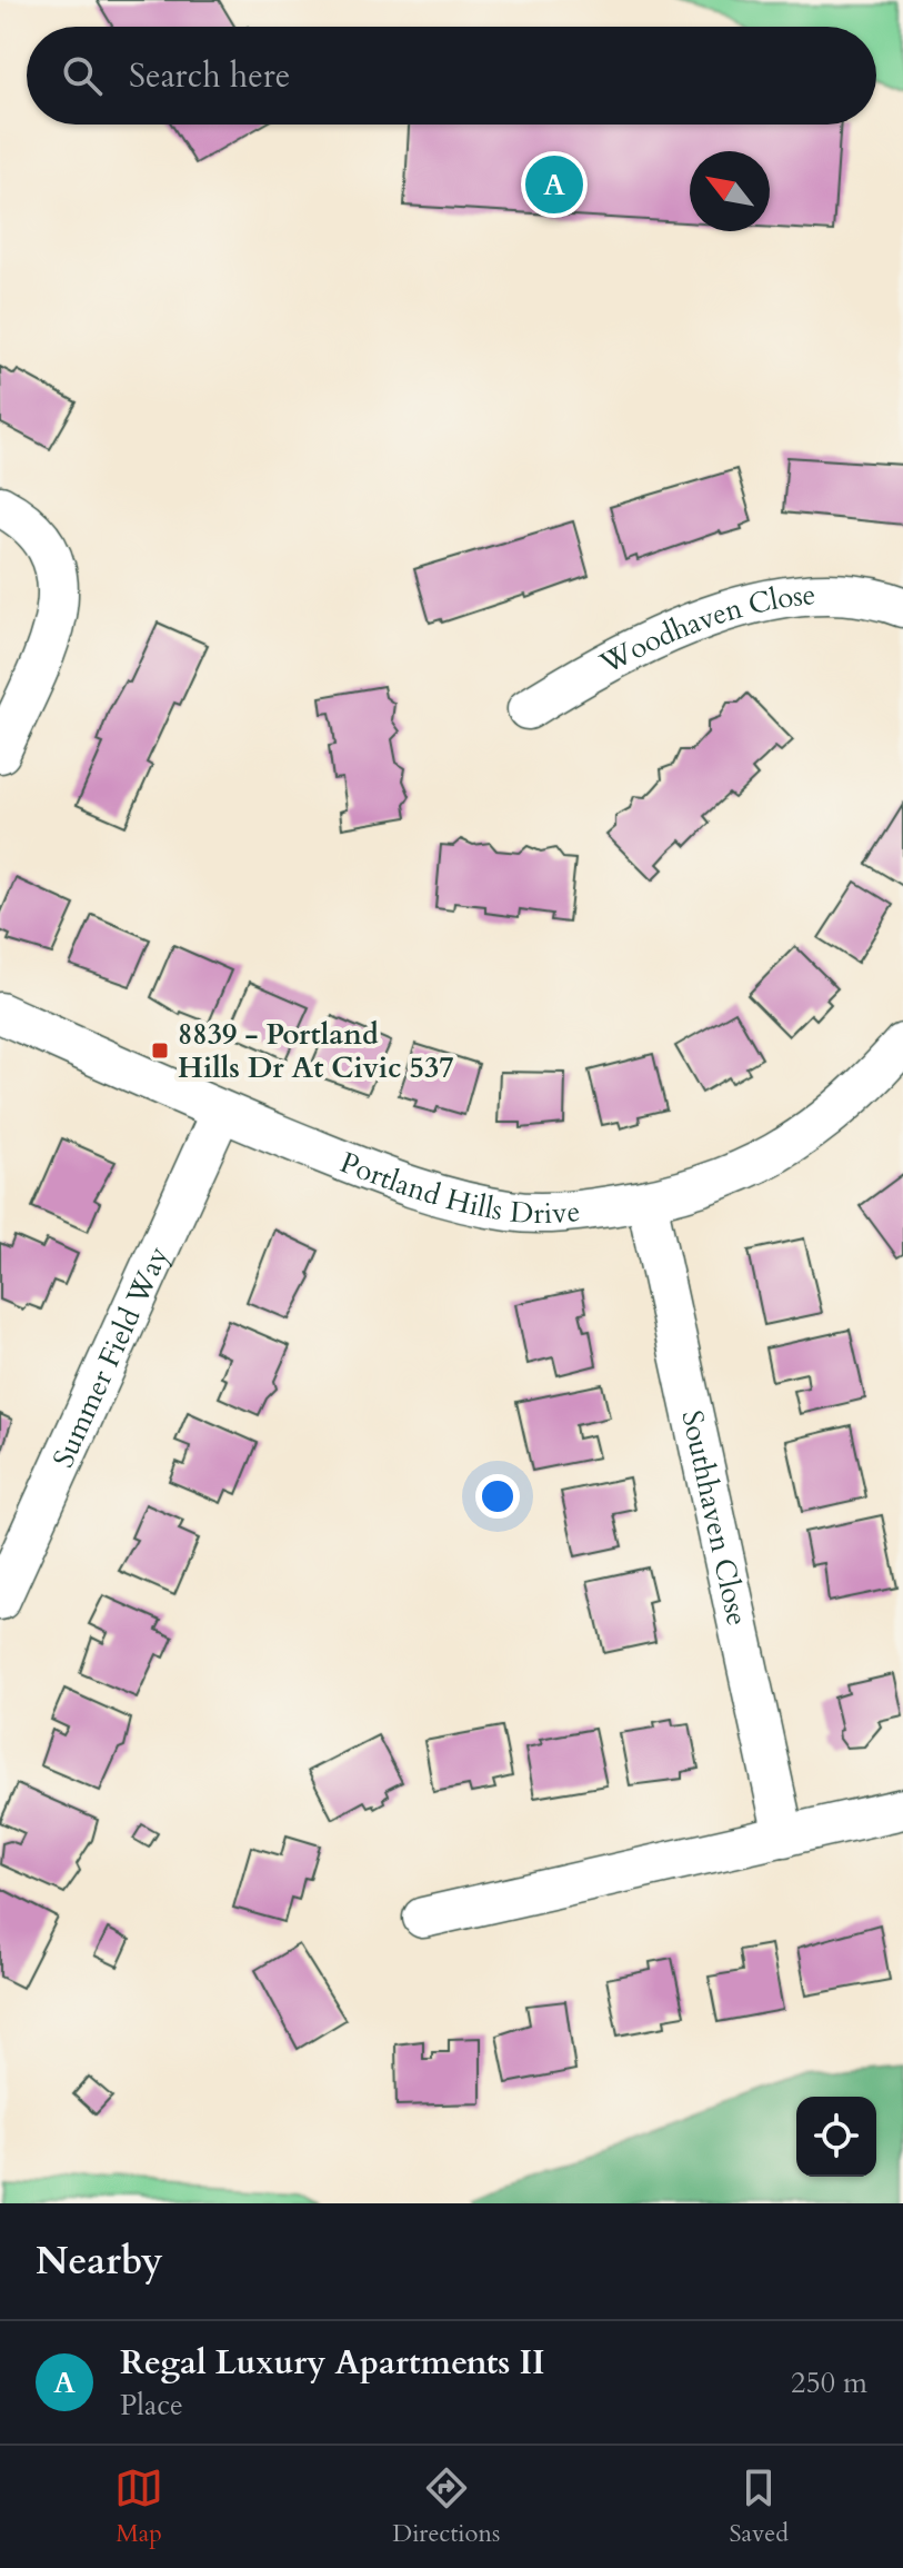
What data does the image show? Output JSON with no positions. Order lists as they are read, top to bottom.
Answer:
{
  "streets": {
    "street": [
      "Woodhaven Close",
      "Portland Hills Drive",
      "Summer Field Way",
      "Southhaven Close"
    ]
  },
  "crossings": [
    ["Portland Hills Drive", "Summer Field Way"],
    ["Portland Hills Drive", "Southhaven Close"]
  ],
  "places": {
    "transit": ["8839 - Portland Hills Dr At Civic 537"]
  },
  "north": "top left",
  "page": {
    "search": "Search here",
    "pins": "A",
    "heading": "Nearby",
    "list": [
      {
        "mark": "A",
        "name": "Regal Luxury Apartments II",
        "note": "Place",
        "value": "250 m"
      }
    ],
    "nav": ["Map", "Directions", "Saved"]
  }
}
